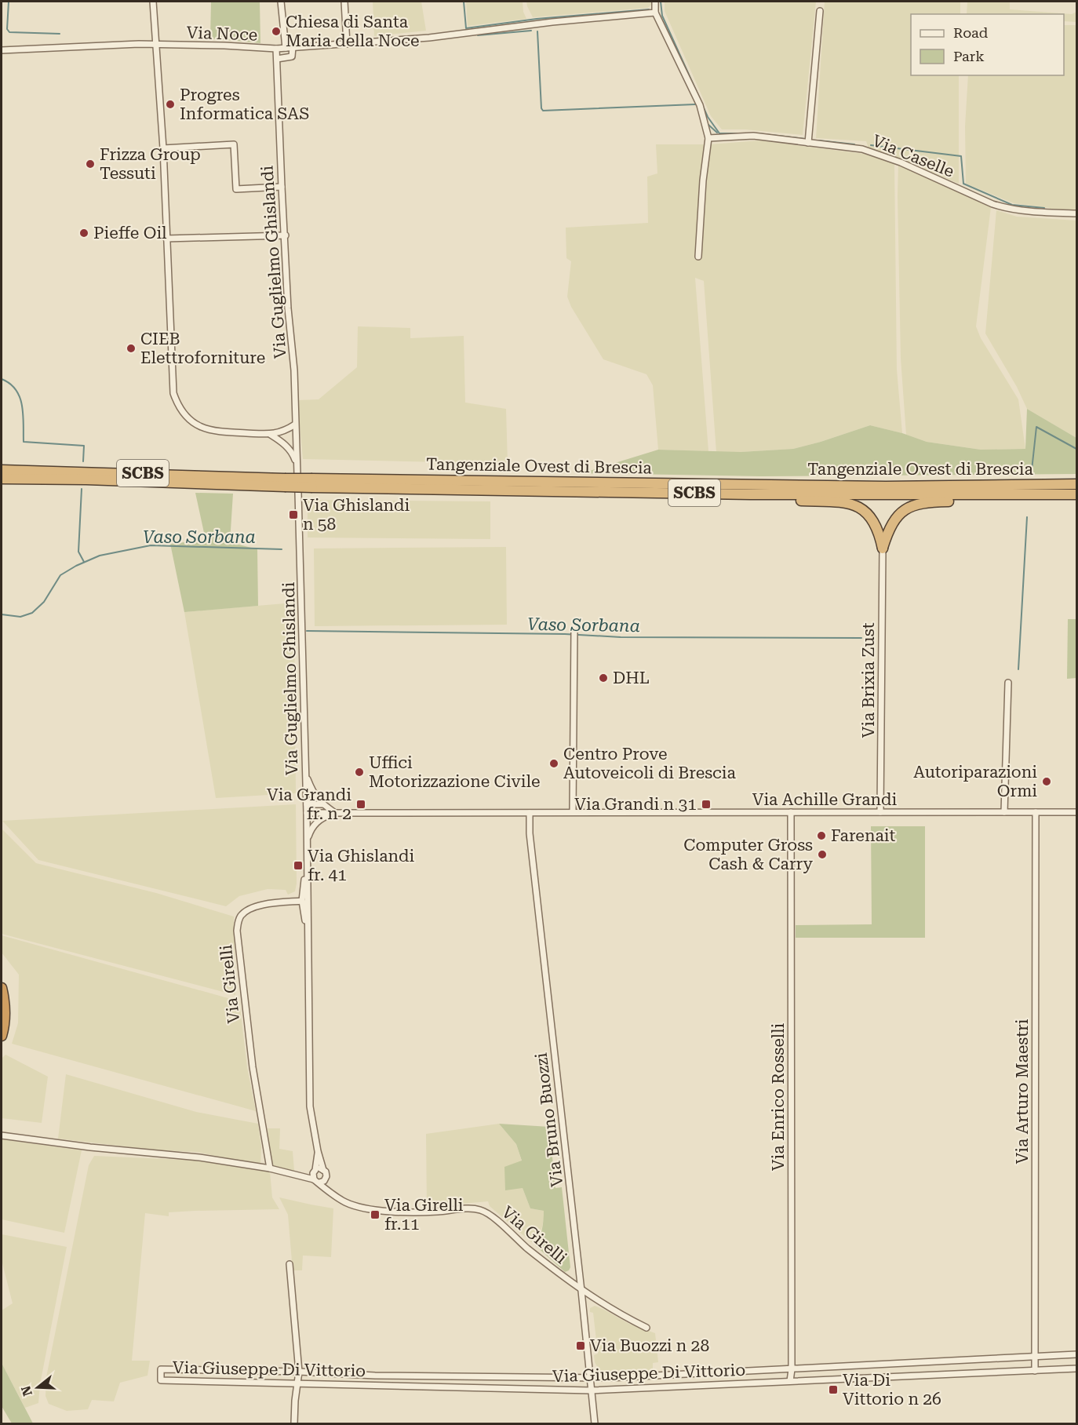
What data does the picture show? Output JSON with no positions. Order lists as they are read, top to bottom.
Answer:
{
  "streets": {
    "highway": ["Tangenziale Ovest di Brescia", "SCBS"],
    "street": [
      "Via Noce",
      "Via Caselle",
      "Via Guglielmo Ghislandi",
      "Via Brixia Zust",
      "Via Achille Grandi",
      "Via Girelli",
      "Via Arturo Maestri",
      "Via Enrico Rosselli",
      "Via Bruno Buozzi",
      "Via Giuseppe Di Vittorio"
    ]
  },
  "crossings": [
    ["Via Noce", "Via Guglielmo Ghislandi"],
    ["Via Guglielmo Ghislandi", "Via Achille Grandi"],
    ["Via Guglielmo Ghislandi", "Via Girelli"],
    ["Via Brixia Zust", "Via Achille Grandi"],
    ["Via Achille Grandi", "Via Arturo Maestri"],
    ["Via Achille Grandi", "Via Enrico Rosselli"],
    ["Via Achille Grandi", "Via Bruno Buozzi"],
    ["Via Girelli", "Via Bruno Buozzi"],
    ["Via Arturo Maestri", "Via Giuseppe Di Vittorio"],
    ["Via Enrico Rosselli", "Via Giuseppe Di Vittorio"],
    ["Via Bruno Buozzi", "Via Giuseppe Di Vittorio"]
  ],
  "water": ["Vaso Sorbana"],
  "places": {
    "other": [
      "Chiesa di Santa Maria della Noce",
      "Progres Informatica SAS",
      "Frizza Group Tessuti",
      "Pieffe Oil",
      "CIEB Elettroforniture",
      "DHL",
      "Centro Prove Autoveicoli di Brescia",
      "Uffici Motorizzazione Civile",
      "Autoriparazioni Ormi",
      "Farenait",
      "Computer Gross Cash & Carry"
    ],
    "transit": [
      "Via Ghislandi n 58",
      "Via Grandi fr. n 2",
      "Via Grandi n 31",
      "Via Ghislandi fr. 41",
      "Via Girelli fr.11",
      "Via Buozzi n 28",
      "Via Di Vittorio n 26"
    ]
  },
  "legend": ["Road", "Park"],
  "north": "left"
}
